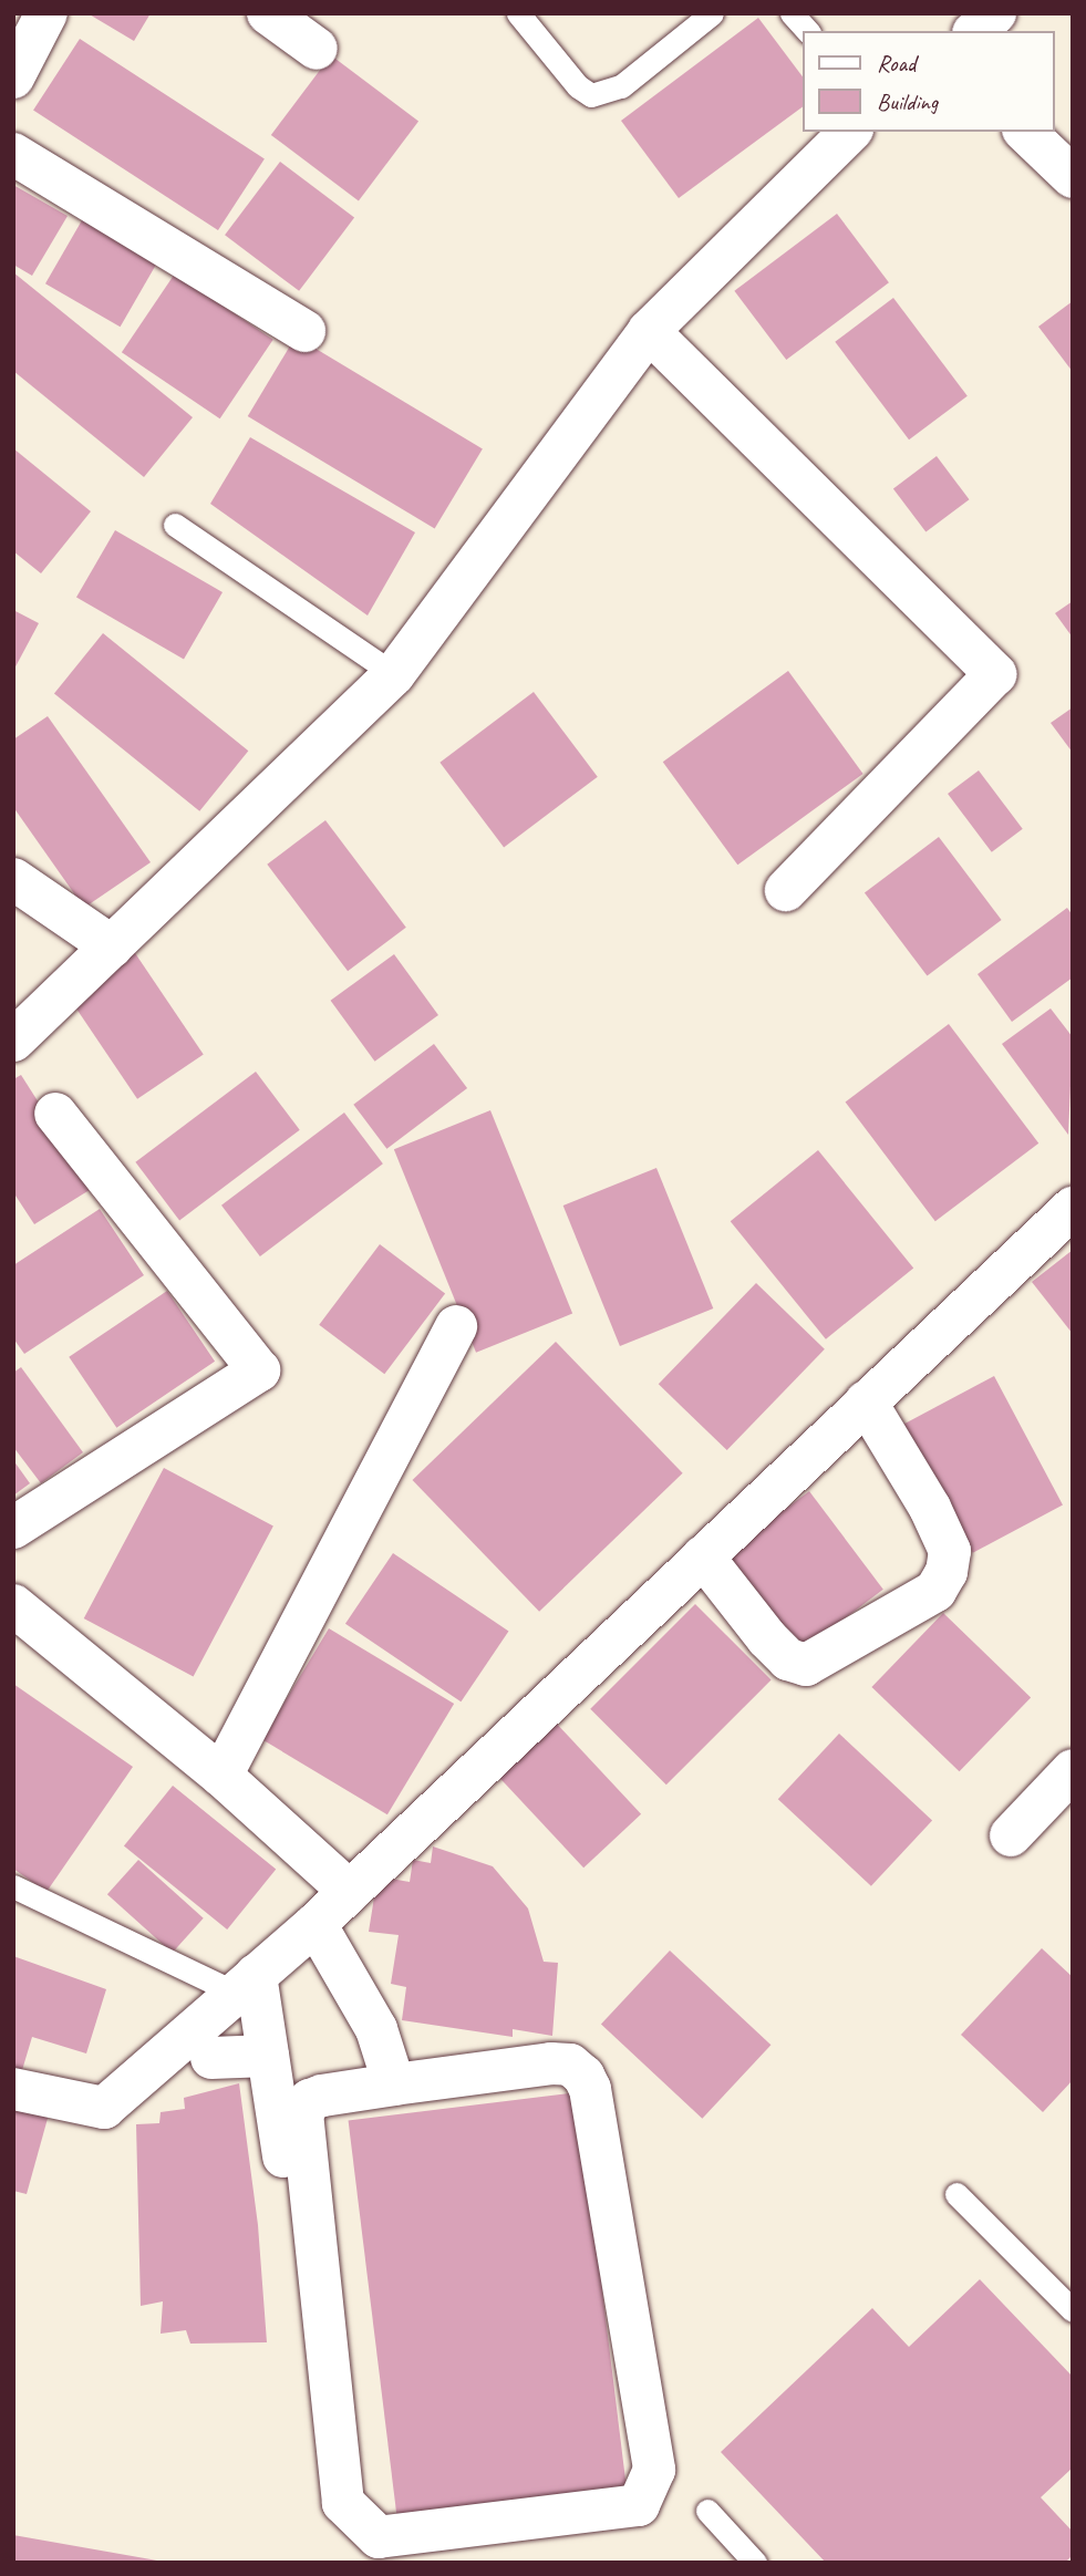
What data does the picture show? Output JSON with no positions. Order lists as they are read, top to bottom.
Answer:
{
  "legend": ["Road", "Building"]
}
